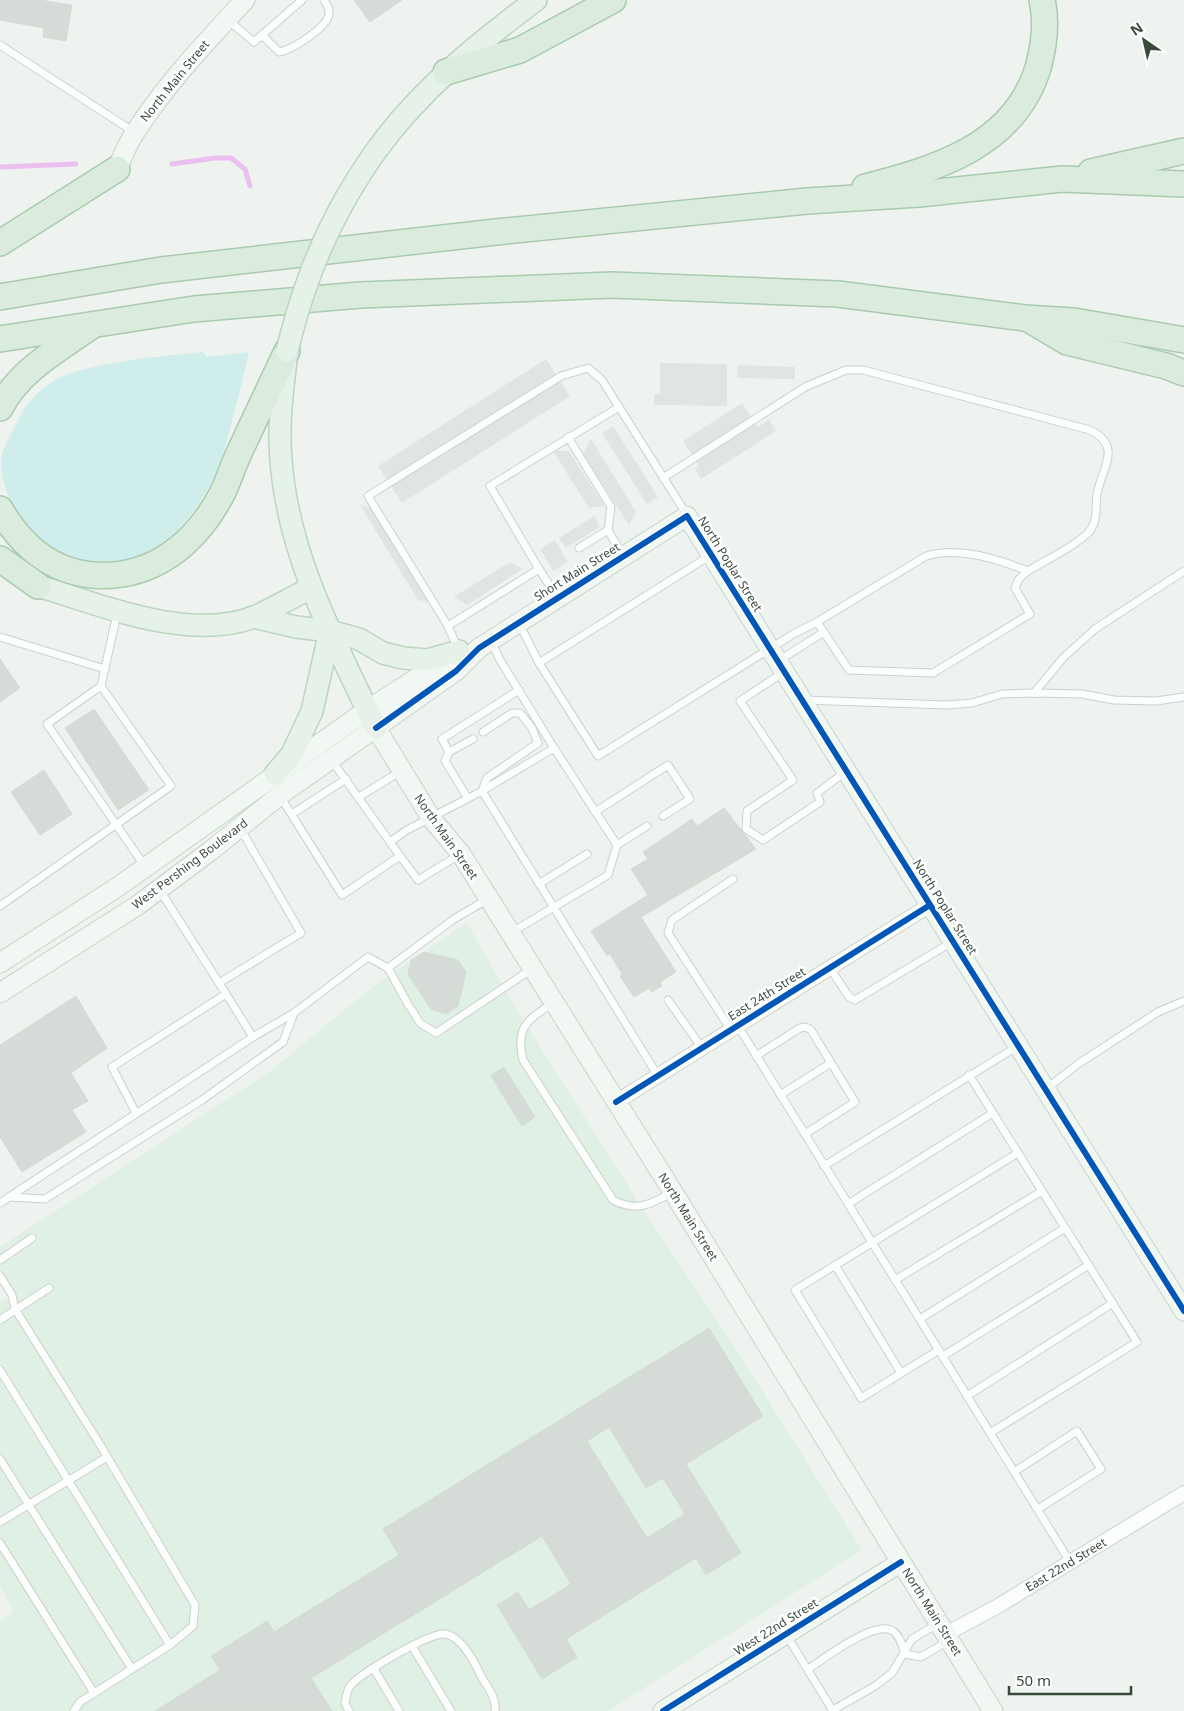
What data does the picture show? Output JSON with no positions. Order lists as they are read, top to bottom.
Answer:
{
  "streets": {
    "main road": [
      "North Main Street",
      "North Poplar Street",
      "Short Main Street",
      "West Pershing Boulevard",
      "West 22nd Street"
    ],
    "street": ["East 24th Street", "East 22nd Street"]
  },
  "crossings": [
    ["North Main Street", "Short Main Street"],
    ["North Main Street", "West Pershing Boulevard"],
    ["North Main Street", "East 24th Street"],
    ["North Main Street", "East 22nd Street"],
    ["North Main Street", "West 22nd Street"],
    ["North Poplar Street", "Short Main Street"],
    ["North Poplar Street", "East 24th Street"],
    ["Short Main Street", "West Pershing Boulevard"]
  ],
  "scale_bar": "50 m",
  "north": "top left"
}
